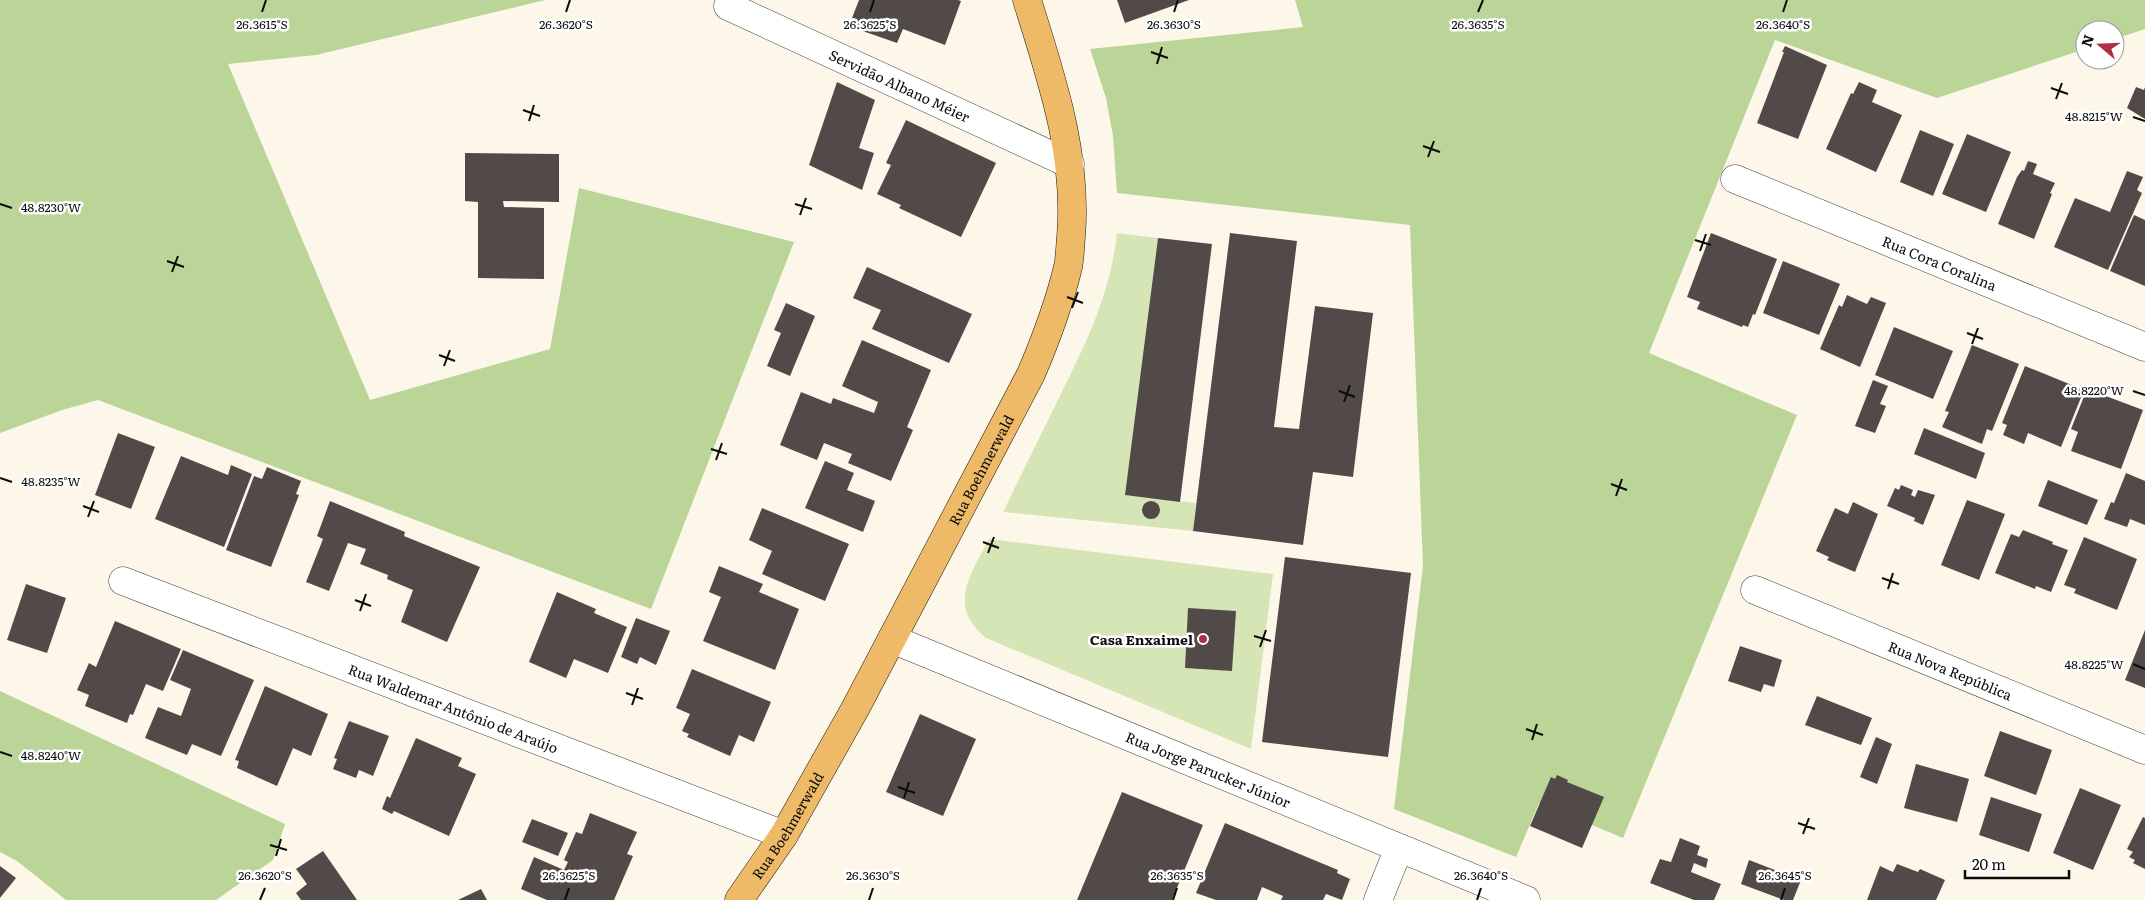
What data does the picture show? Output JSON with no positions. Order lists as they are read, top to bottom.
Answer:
{
  "streets": {
    "main road": ["Rua Boehmerwald"],
    "street": [
      "Servidão Albano Méier",
      "Rua Cora Coralina",
      "Rua Nova República",
      "Rua Waldemar Antônio de Araújo",
      "Rua Jorge Parucker Júnior"
    ]
  },
  "crossings": [
    ["Servidão Albano Méier", "Rua Boehmerwald"],
    ["Rua Boehmerwald", "Rua Waldemar Antônio de Araújo"],
    ["Rua Boehmerwald", "Rua Jorge Parucker Júnior"]
  ],
  "places": ["Casa Enxaimel"],
  "scale_bar": "20 m",
  "north": "left",
  "coordinates": [
    "26.3615°S",
    "26.3620°S",
    "26.3625°S",
    "26.3630°S",
    "26.3635°S",
    "26.3640°S",
    "48.8215°W",
    "48.8230°W",
    "48.8220°W",
    "48.8235°W",
    "48.8225°W",
    "48.8240°W",
    "26.3645°S"
  ]
}
